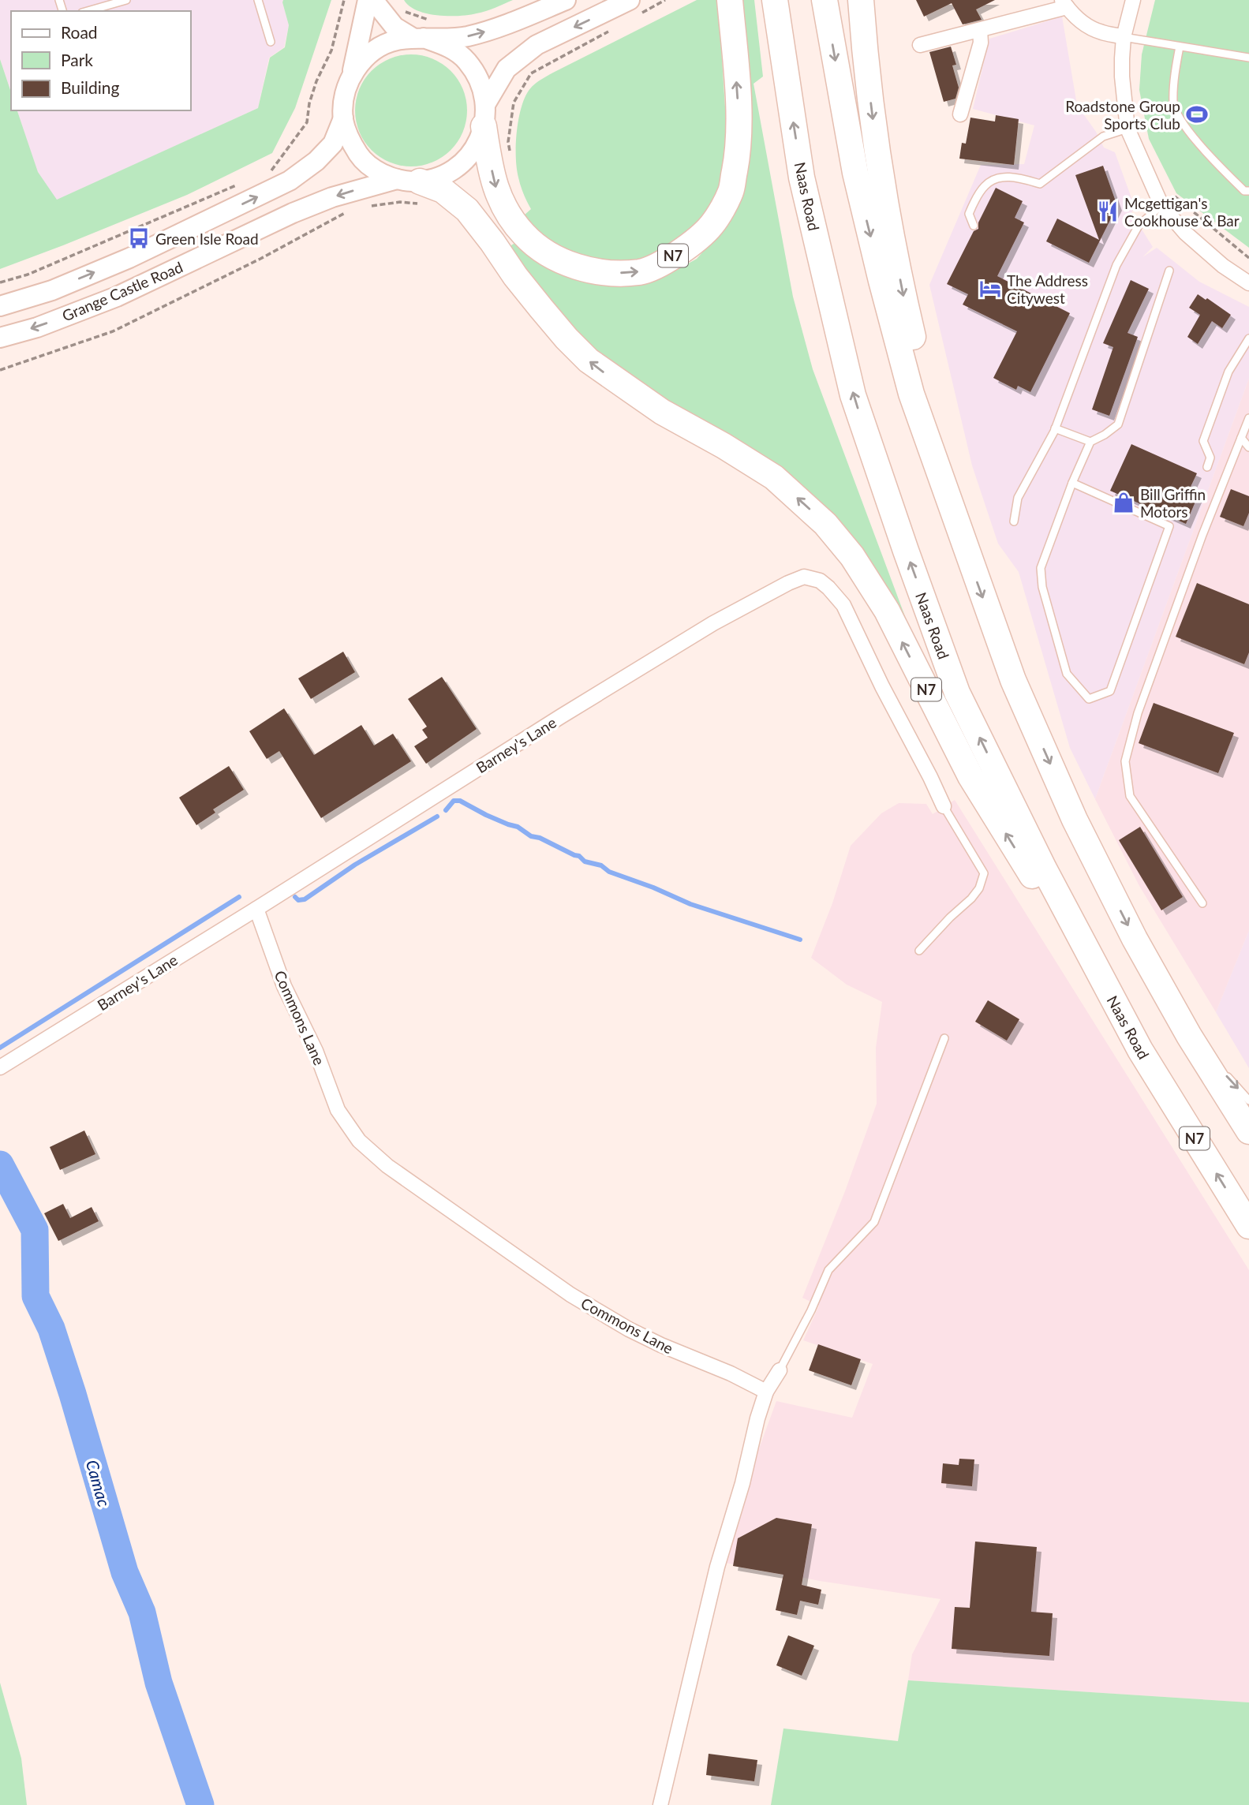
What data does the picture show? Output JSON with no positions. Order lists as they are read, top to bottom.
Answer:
{
  "streets": {
    "highway": ["Naas Road", "N7"],
    "main road": ["Grange Castle Road"],
    "street": ["Barney's Lane", "Commons Lane"]
  },
  "crossings": [
    ["Naas Road", "N7"],
    ["N7", "Grange Castle Road"],
    ["Barney's Lane", "Commons Lane"]
  ],
  "water": ["Camac"],
  "places": {
    "sports": ["Roadstone Group Sports Club"],
    "restaurant": ["Mcgettigan's Cookhouse & Bar"],
    "bus stop": ["Green Isle Road"],
    "hotel": ["The Address Citywest"],
    "shop": ["Bill Griffin Motors"]
  },
  "legend": ["Road", "Park", "Building"]
}
